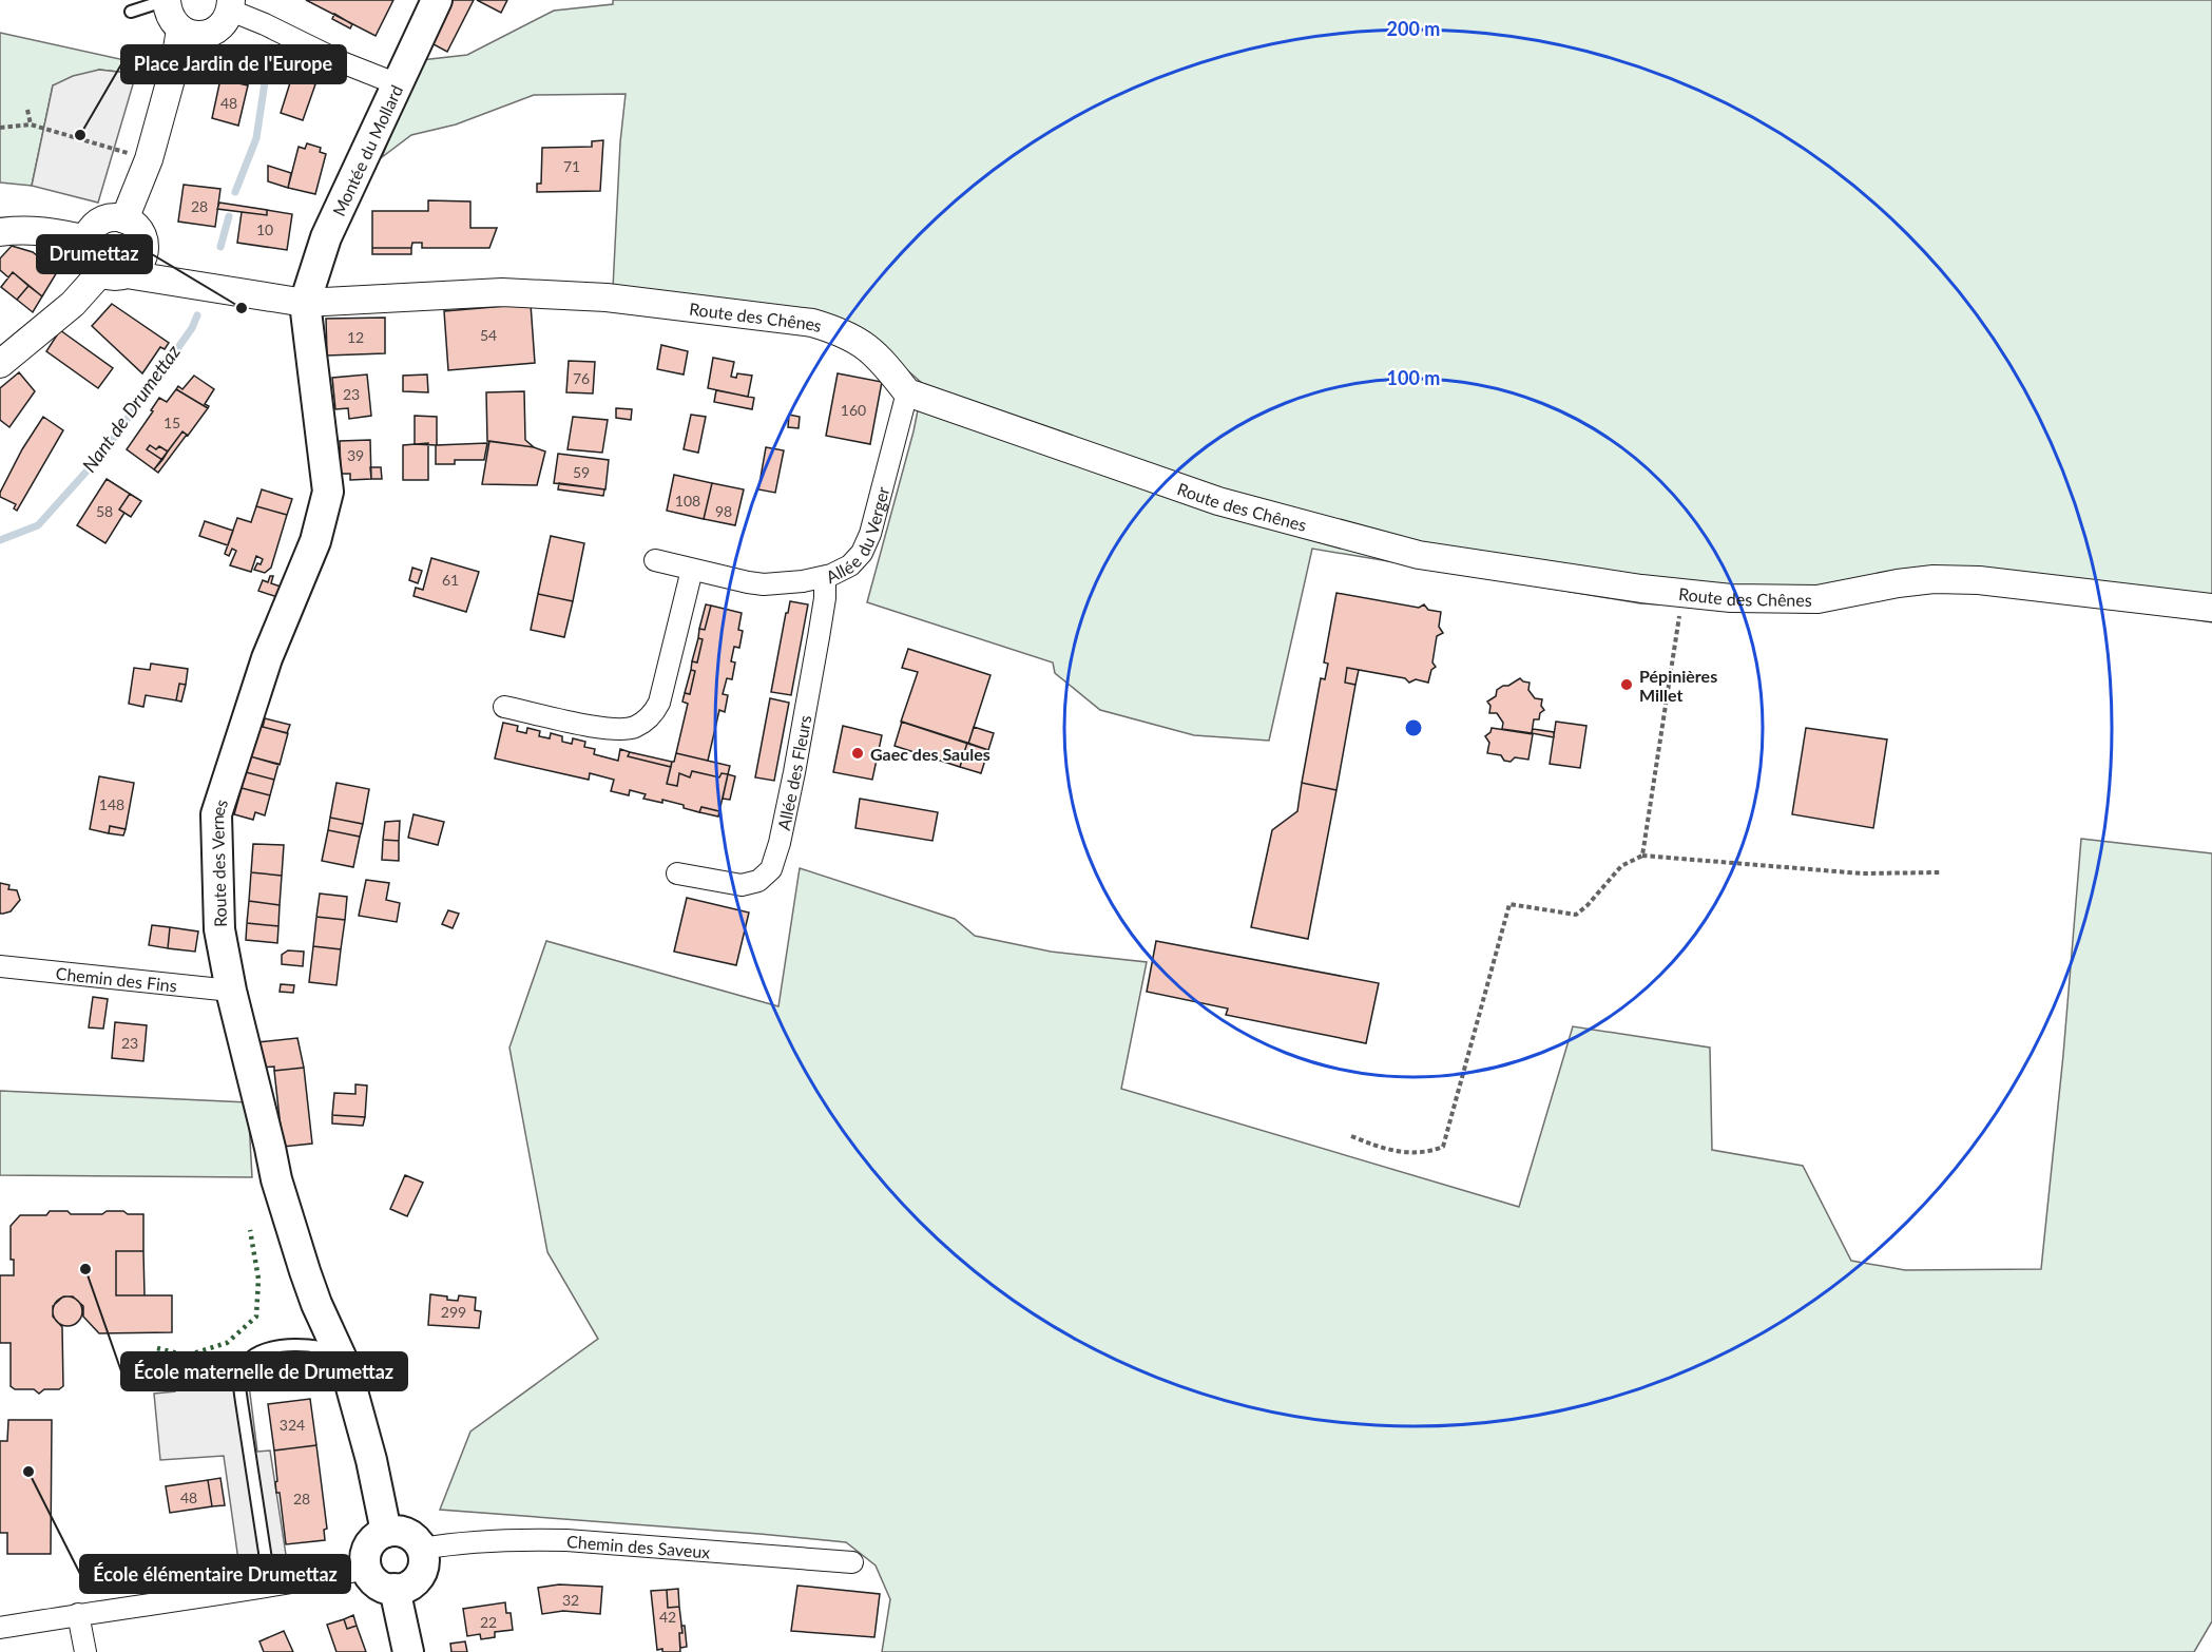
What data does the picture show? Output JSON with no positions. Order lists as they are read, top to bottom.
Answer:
{
  "streets": {
    "main road": ["Montée du Mollard", "Route des Vernes"],
    "street": [
      "Route des Chênes",
      "Allée du Verger",
      "Allée des Fleurs",
      "Chemin des Fins",
      "Chemin des Saveux"
    ]
  },
  "crossings": [
    ["Montée du Mollard", "Route des Chênes"],
    ["Montée du Mollard", "Route des Vernes"],
    ["Route des Chênes", "Allée du Verger"],
    ["Route des Chênes", "Route des Vernes"],
    ["Allée du Verger", "Allée des Fleurs"],
    ["Route des Vernes", "Chemin des Fins"]
  ],
  "water": ["Nant de Drumettaz"],
  "places": [
    "Place Jardin de l'Europe",
    "Drumettaz",
    "Pépinières Millet",
    "Gaec des Saules",
    "École maternelle de Drumettaz",
    "École élémentaire Drumettaz"
  ],
  "house_numbers": [
    "48",
    "71",
    "28",
    "10",
    "54",
    "12",
    "76",
    "23",
    "160",
    "15",
    "39",
    "59",
    "108",
    "58",
    "98",
    "61",
    "148",
    "23",
    "299",
    "324",
    "48",
    "28",
    "32",
    "42",
    "22"
  ],
  "rings": ["200 m", "100 m"]
}
